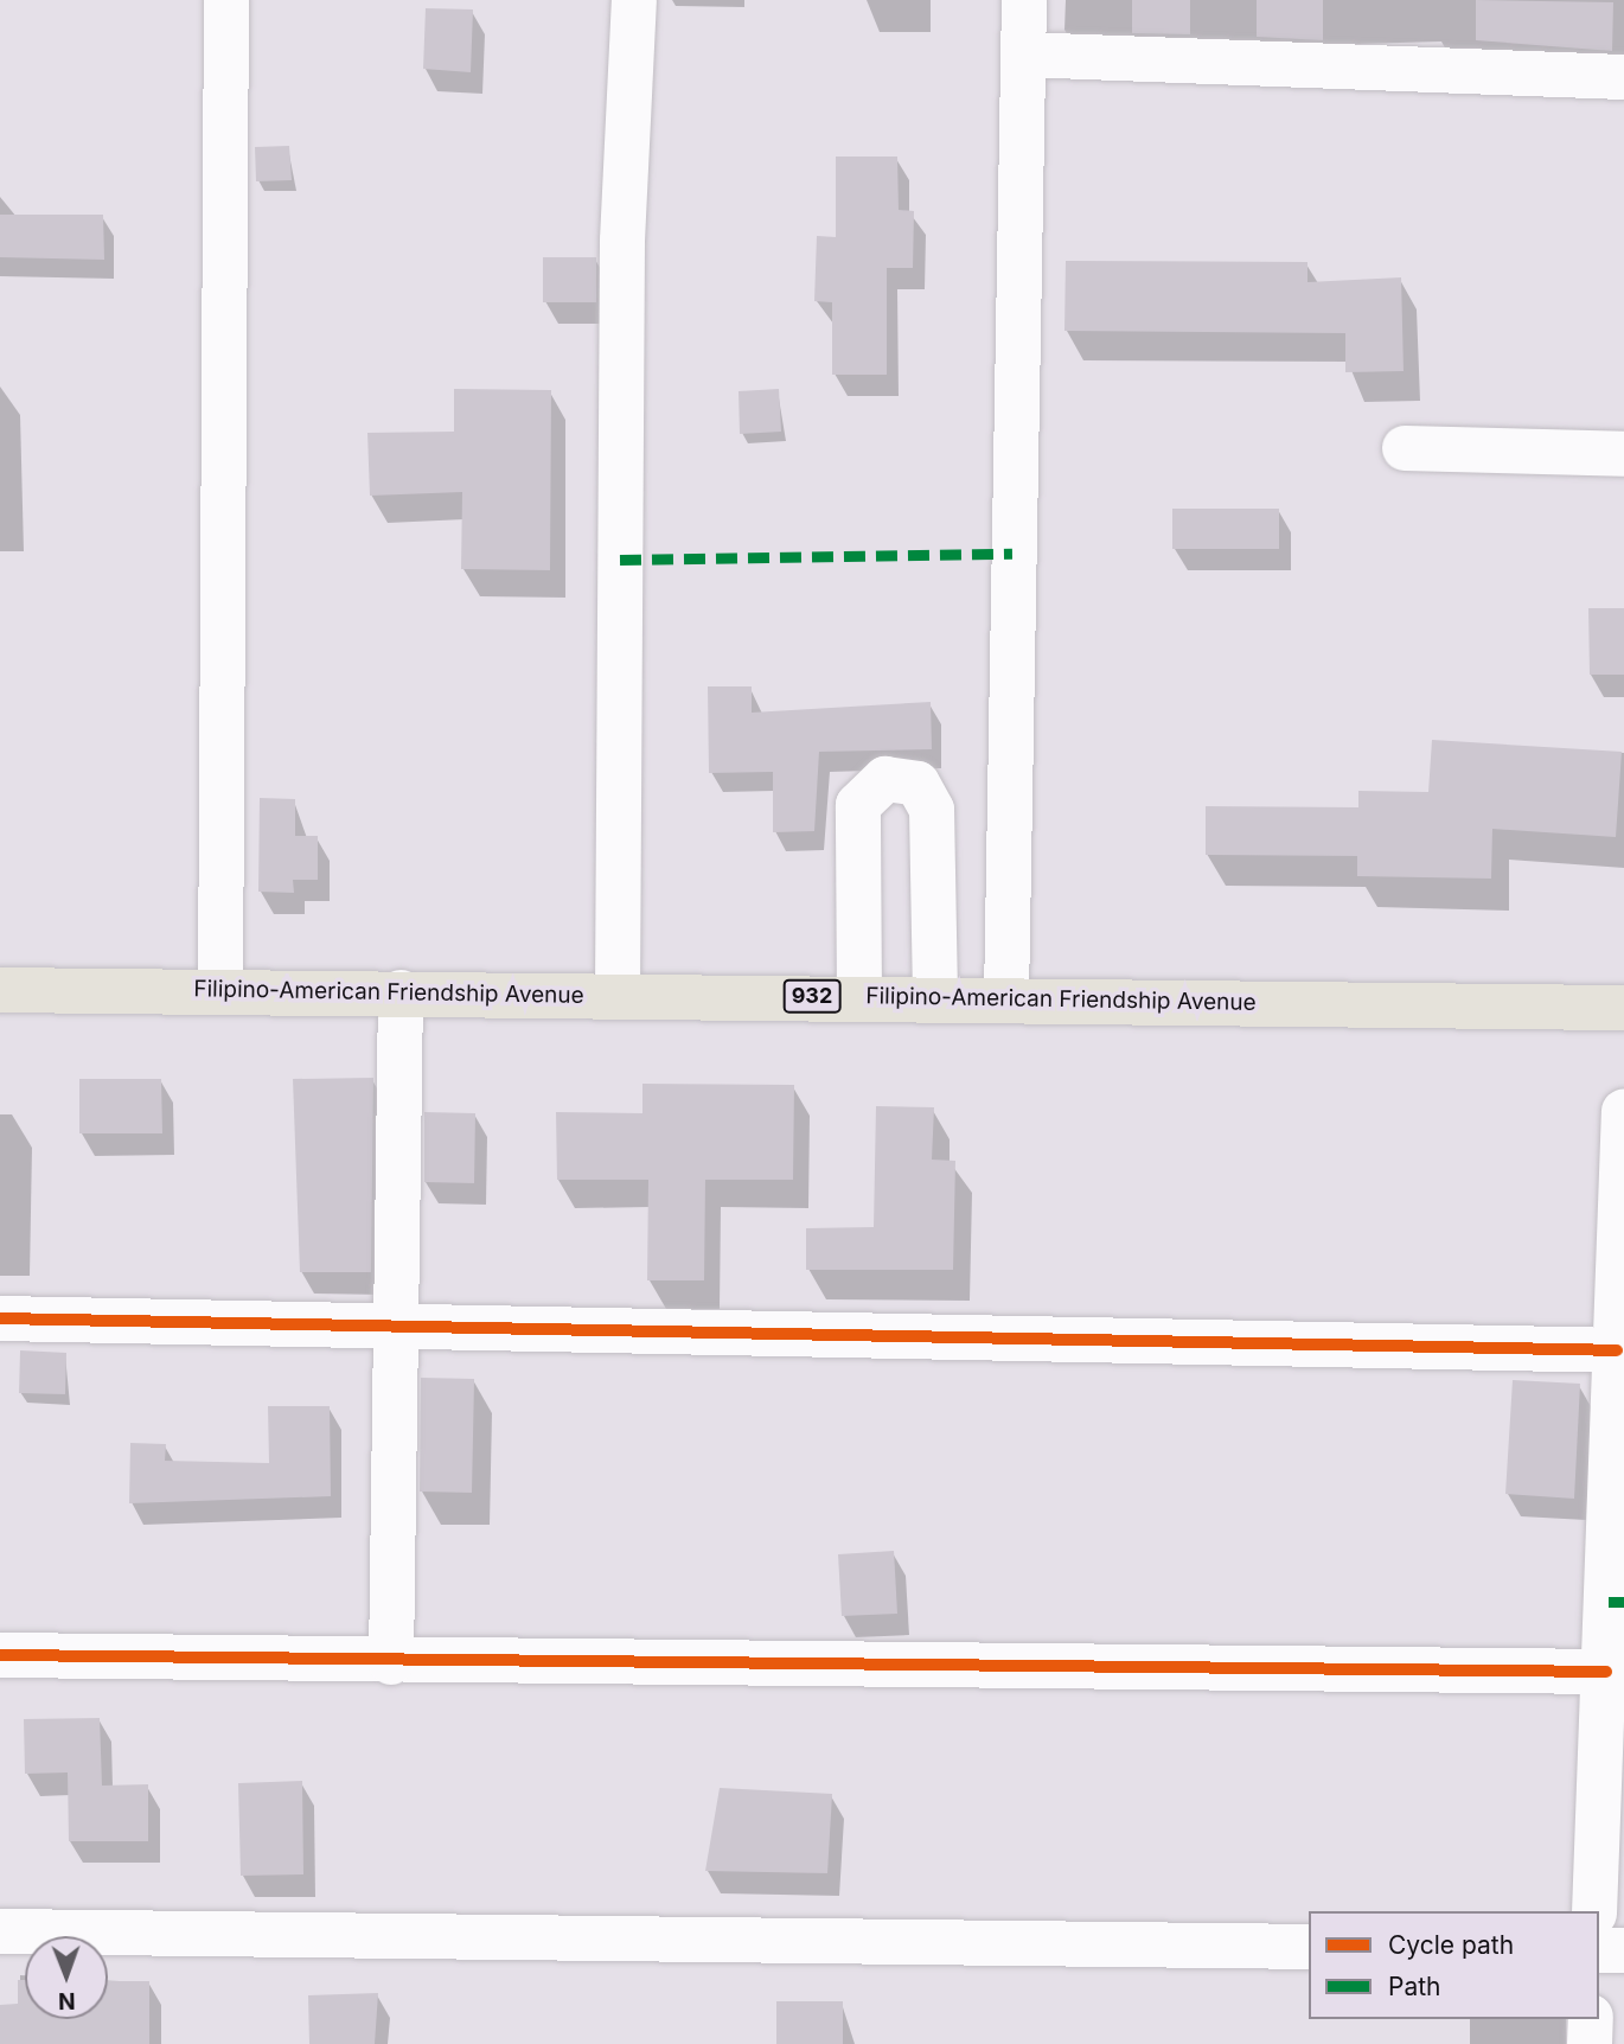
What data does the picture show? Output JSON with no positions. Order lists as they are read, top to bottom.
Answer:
{
  "streets": {
    "main road": ["Filipino-American Friendship Avenue", "932"]
  },
  "legend": ["Cycle path", "Path"],
  "north": "bottom"
}
